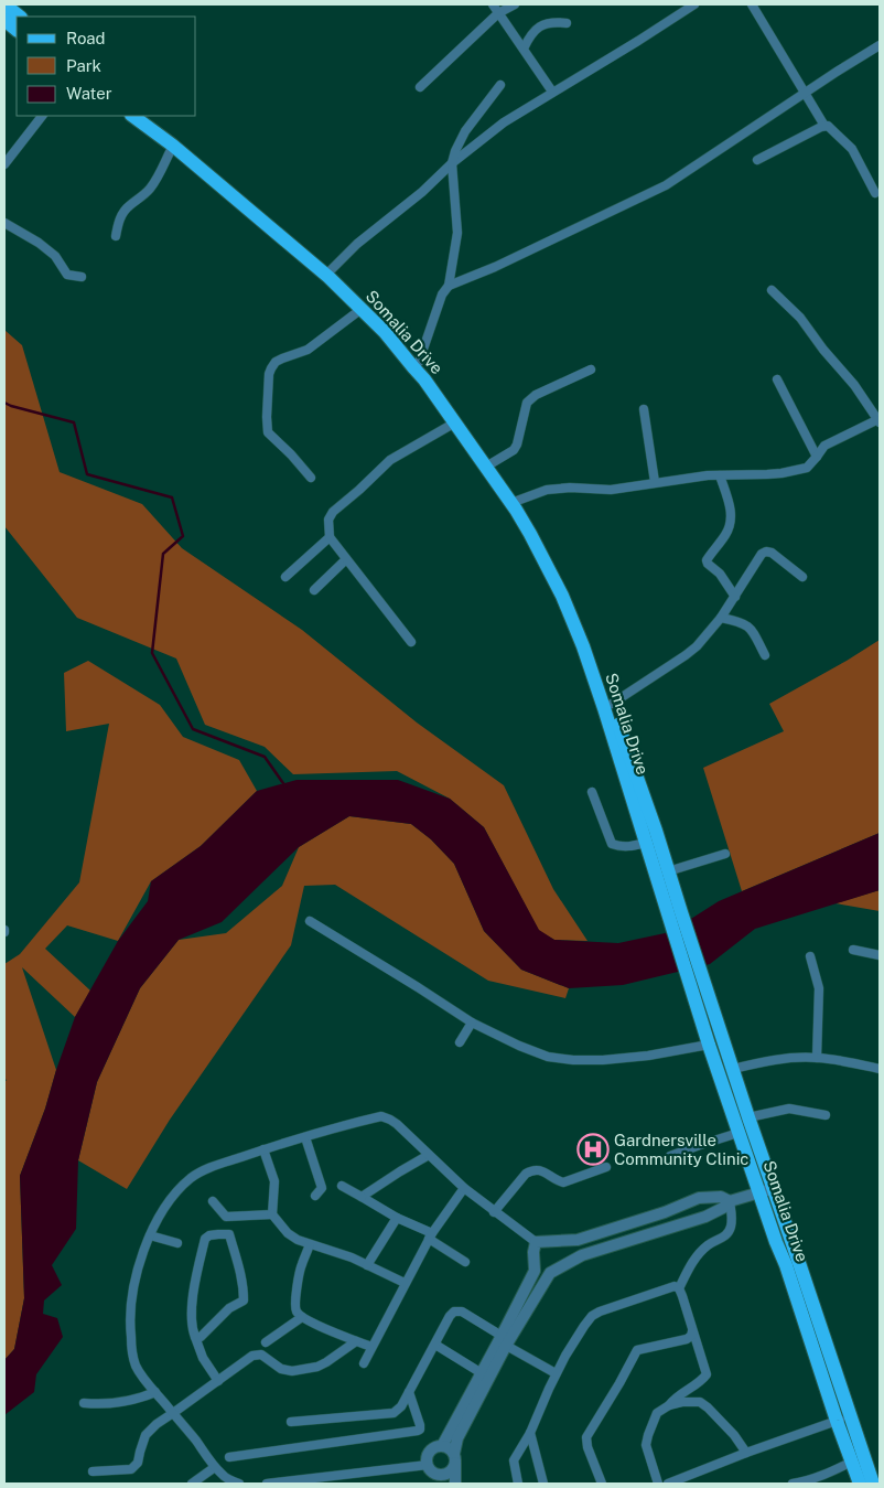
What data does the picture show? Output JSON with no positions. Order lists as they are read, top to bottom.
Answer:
{
  "streets": {
    "main road": ["Somalia Drive"]
  },
  "places": {
    "hospital": ["Gardnersville Community Clinic"]
  },
  "legend": ["Road", "Park", "Water"]
}
